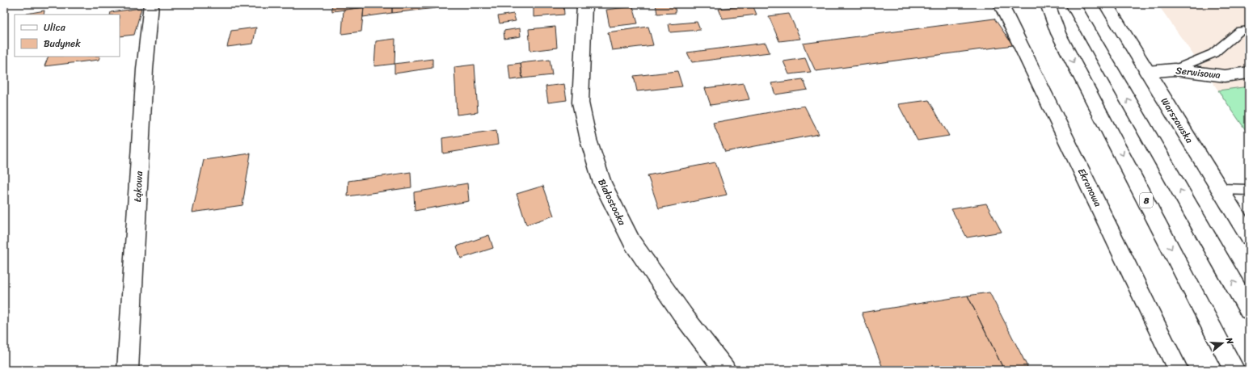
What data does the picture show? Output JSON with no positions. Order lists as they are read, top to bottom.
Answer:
{
  "streets": {
    "main road": [
      "Serwisowa",
      "Warszawska",
      "Łąkowa",
      "Ekranowa",
      "8",
      "Białostocka"
    ]
  },
  "crossings": [
    ["Serwisowa", "Warszawska"]
  ],
  "legend": ["Ulica", "Budynek"],
  "north": "right"
}
